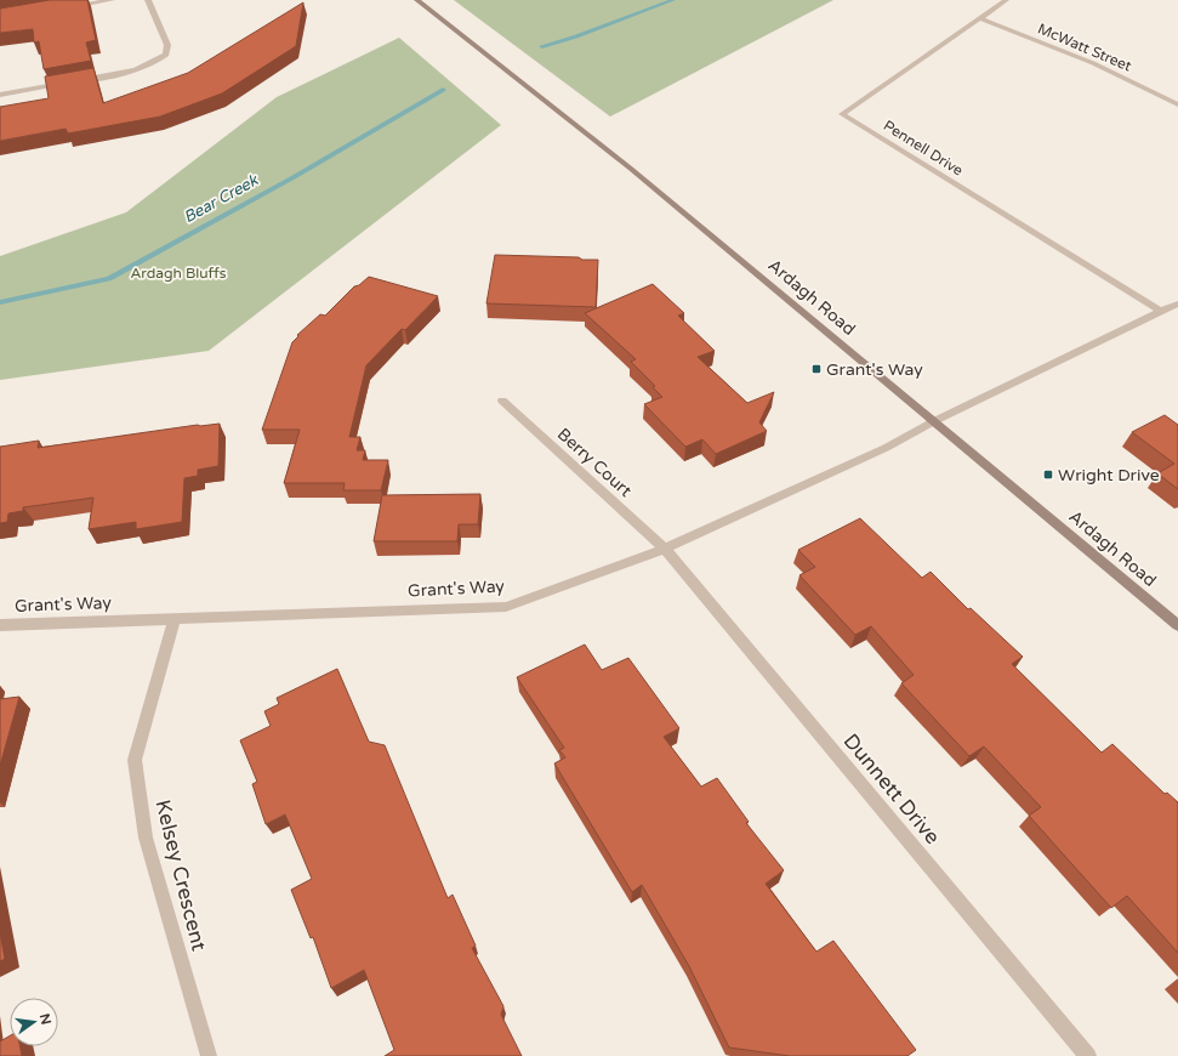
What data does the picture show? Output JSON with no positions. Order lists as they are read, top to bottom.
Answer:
{
  "streets": {
    "street": [
      "McWatt Street",
      "Pennell Drive",
      "Ardagh Road",
      "Berry Court",
      "Grant's Way",
      "Dunnett Drive",
      "Kelsey Crescent"
    ]
  },
  "crossings": [
    ["McWatt Street", "Pennell Drive"],
    ["Ardagh Road", "Grant's Way"],
    ["Berry Court", "Grant's Way"],
    ["Berry Court", "Dunnett Drive"],
    ["Grant's Way", "Dunnett Drive"],
    ["Grant's Way", "Kelsey Crescent"]
  ],
  "water": ["Bear Creek"],
  "parks": ["Ardagh Bluffs"],
  "places": {
    "transit": ["Grant's Way", "Wright Drive"]
  },
  "north": "right"
}
